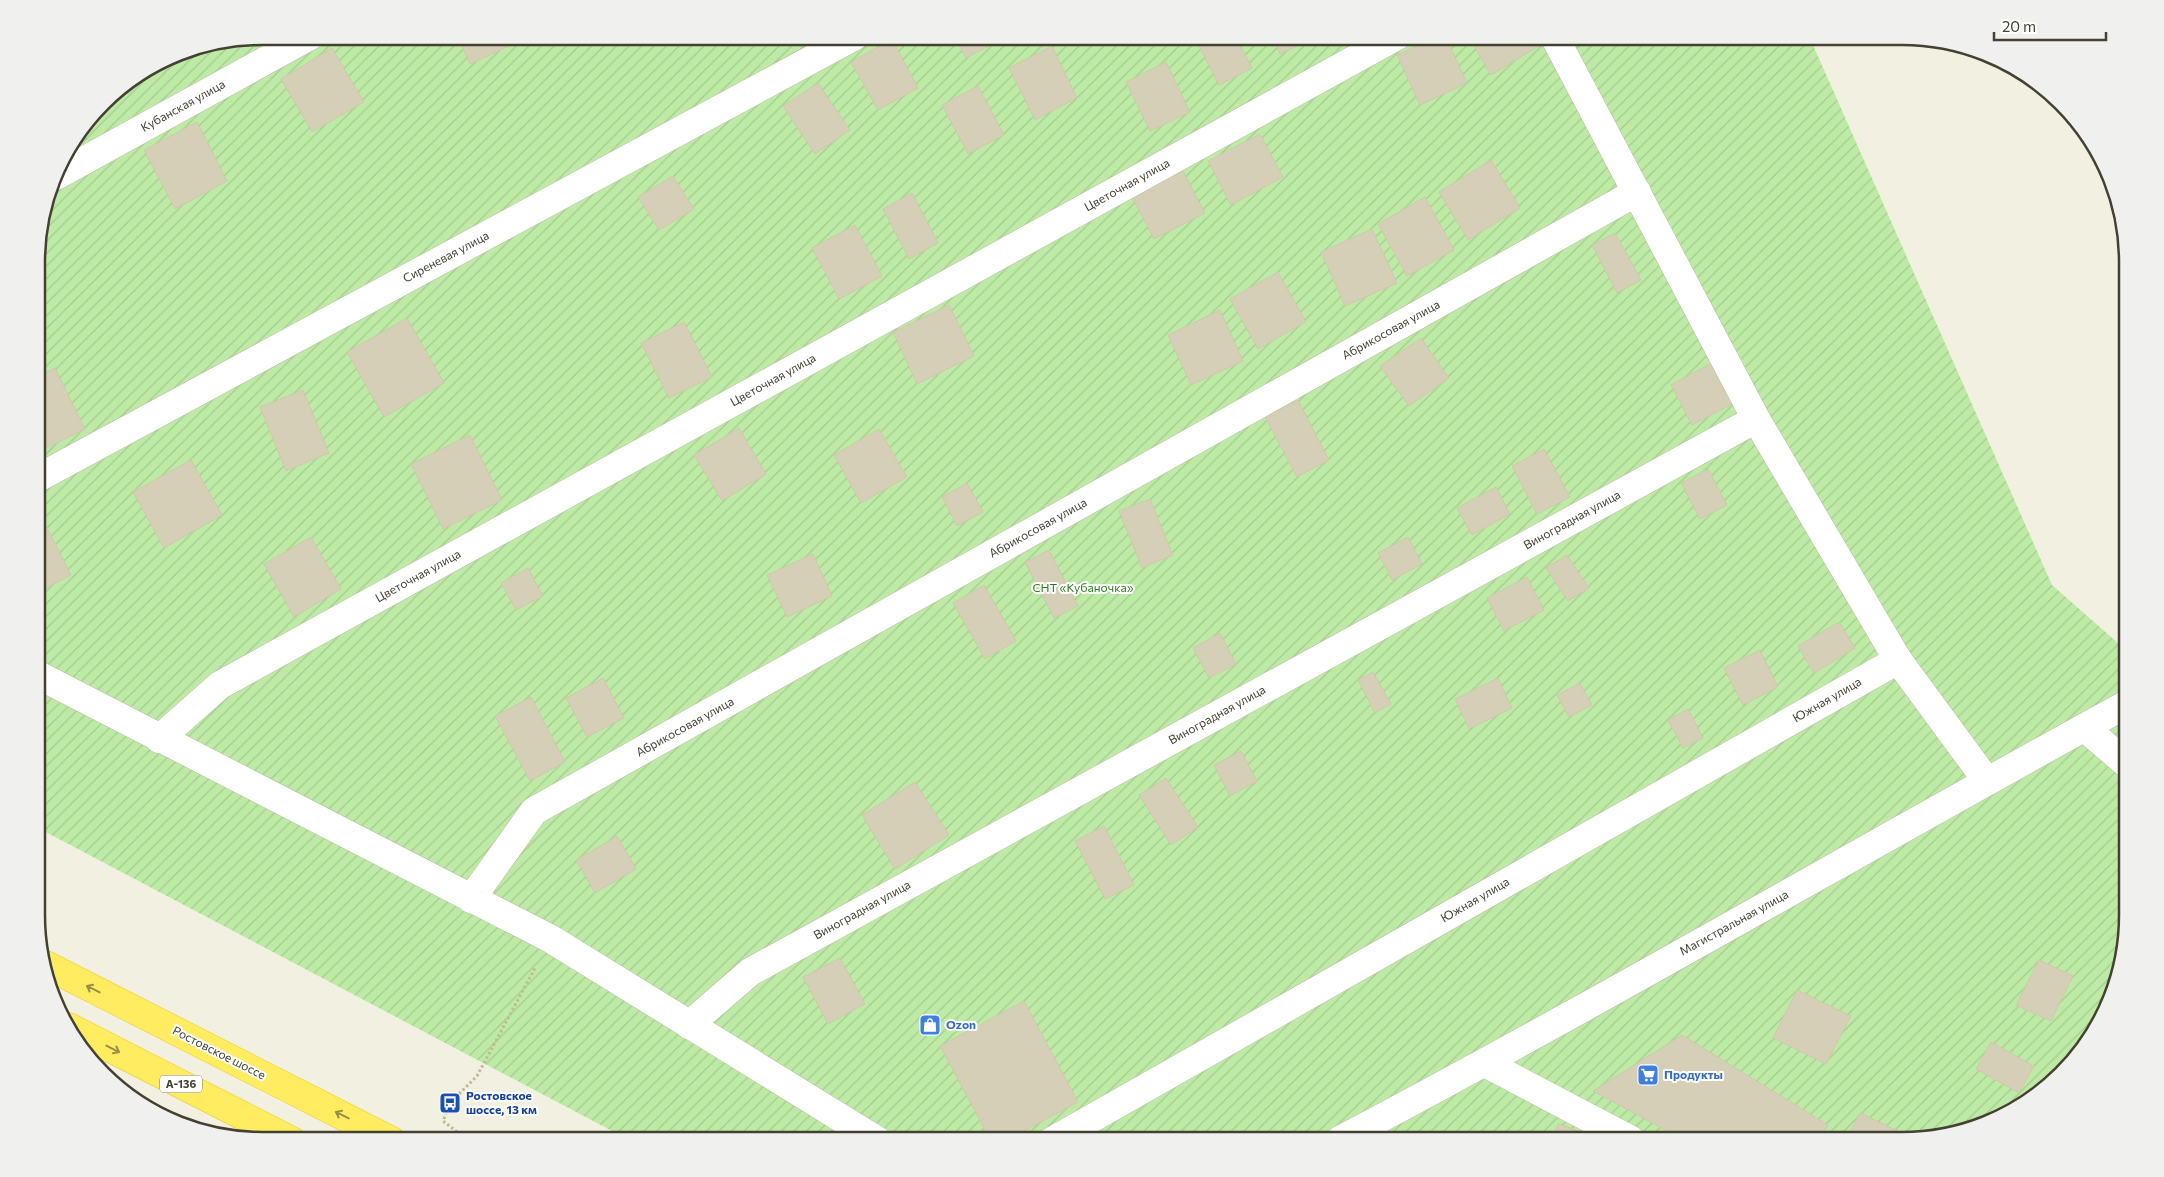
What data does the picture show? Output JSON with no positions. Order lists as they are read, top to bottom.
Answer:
{
  "streets": {
    "highway": ["Ростовское шоссе", "А-136"],
    "street": [
      "Кубанская улица",
      "Цветочная улица",
      "Сиреневая улица",
      "Абрикосовая улица",
      "Виноградная улица",
      "Южная улица",
      "Магистральная улица"
    ]
  },
  "parks": ["СНТ «Кубаночка»"],
  "places": {
    "shop": ["Ozon"],
    "supermarket": ["Продукты"],
    "bus stop": ["Ростовское шоссе, 13 км"]
  },
  "scale_bar": "20 m"
}
